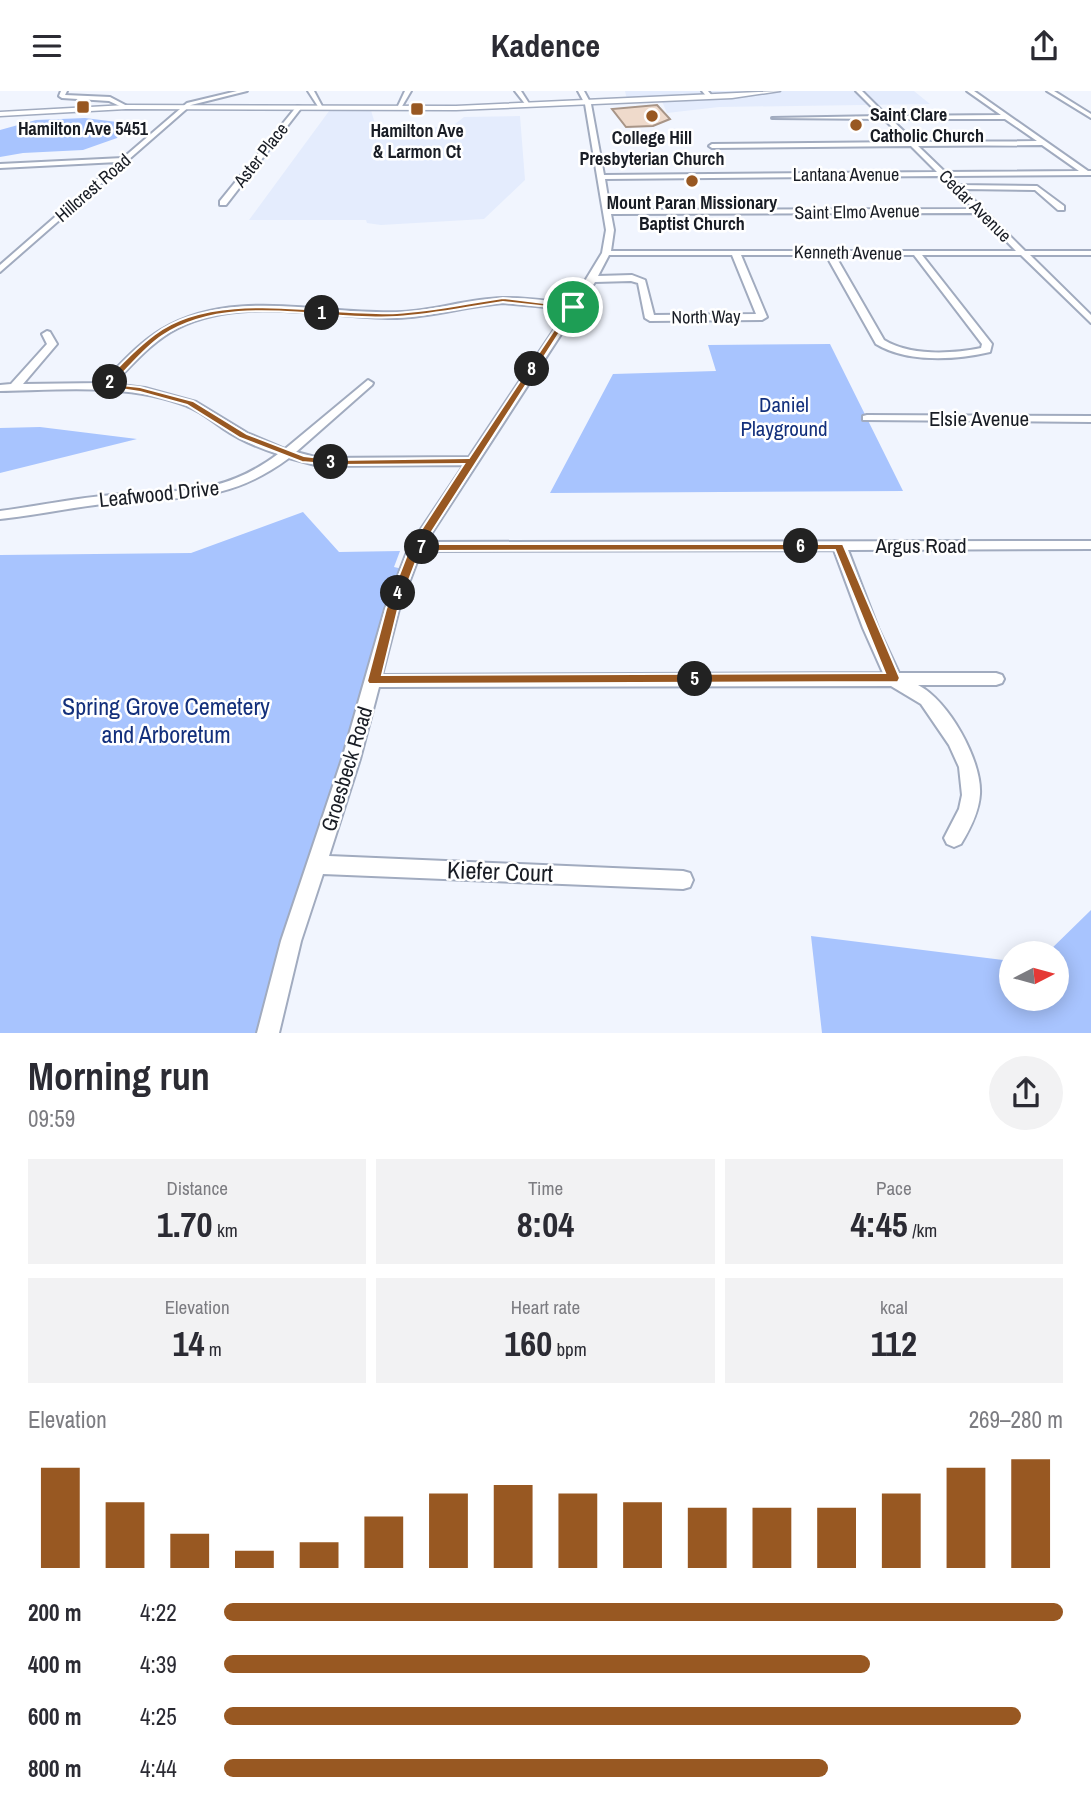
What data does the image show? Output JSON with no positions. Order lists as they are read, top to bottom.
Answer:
{
  "streets": {
    "street": [
      "Aster Place",
      "Lantana Avenue",
      "Hillcrest Road",
      "Cedar Avenue",
      "Saint Elmo Avenue",
      "Kenneth Avenue",
      "North Way",
      "Elsie Avenue",
      "Leafwood Drive",
      "Argus Road",
      "Groesbeck Road",
      "Kiefer Court"
    ]
  },
  "crossings": [
    ["Lantana Avenue", "Cedar Avenue"],
    ["Lantana Avenue", "Groesbeck Road"],
    ["Cedar Avenue", "Saint Elmo Avenue"],
    ["Cedar Avenue", "Kenneth Avenue"],
    ["Saint Elmo Avenue", "Groesbeck Road"],
    ["Kenneth Avenue", "North Way"],
    ["Kenneth Avenue", "Groesbeck Road"],
    ["North Way", "Groesbeck Road"],
    ["Argus Road", "Groesbeck Road"],
    ["Groesbeck Road", "Kiefer Court"]
  ],
  "parks": ["Daniel Playground", "Spring Grove Cemetery and Arboretum"],
  "places": {
    "transit": ["Hamilton Ave 5451", "Hamilton Ave & Larmon Ct"],
    "other": ["College Hill Presbyterian Church", "Saint Clare Catholic Church", "Mount Paran Missionary Baptist Church"]
  },
  "north": "right",
  "page": {
    "header": "Kadence",
    "pins": [
      "1",
      "8",
      "2",
      "3",
      "6",
      "7",
      "4",
      "5"
    ],
    "heading": ["Morning run", "09:59"],
    "stats": [
      ["Distance", "1.70 km"],
      ["Time", "8:04"],
      ["Pace", "4:45 /km"],
      ["Elevation", "14 m"],
      ["Heart rate", "160 bpm"],
      ["kcal", "112"]
    ],
    "chart": ["Elevation", "269–280 m"],
    "list": [
      {
        "name": "200 m",
        "note": "4:22"
      },
      {
        "name": "400 m",
        "note": "4:39"
      },
      {
        "name": "600 m",
        "note": "4:25"
      },
      {
        "name": "800 m",
        "note": "4:44"
      }
    ]
  }
}
